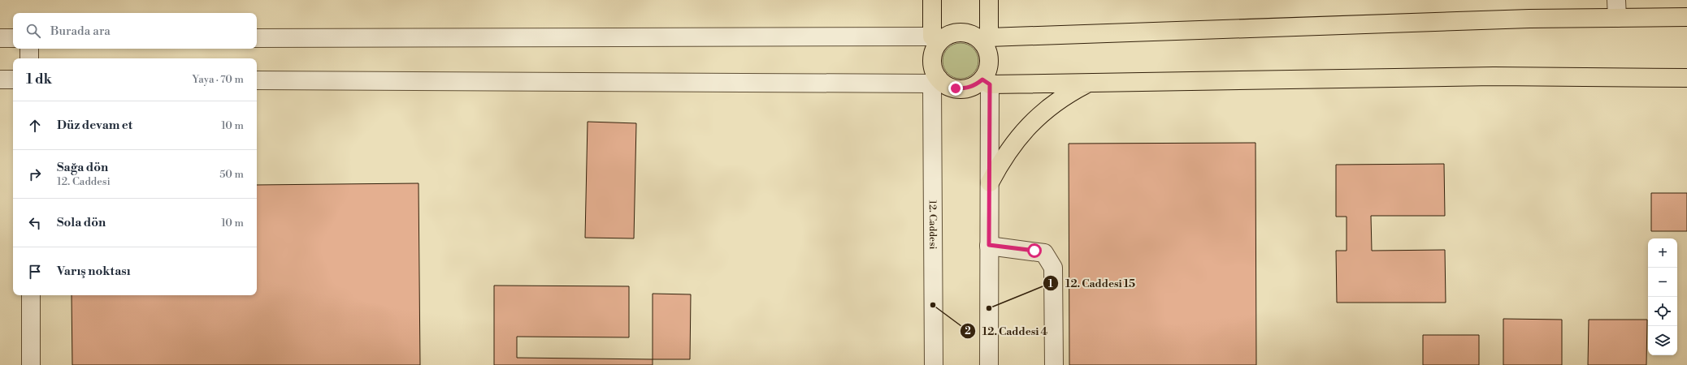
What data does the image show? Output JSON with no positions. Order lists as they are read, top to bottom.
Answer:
{
  "streets": {
    "street": ["12. Caddesi"]
  },
  "places": ["12. Caddesi 4", "12. Caddesi 15"],
  "page": {
    "search": "Burada ara",
    "heading": ["1 dk", "Yaya · 70 m"],
    "list": [
      ["Düz devam et", "10 m"],
      ["Sağa dön", "12. Caddesi", "50 m"],
      ["Sola dön", "10 m"],
      "Varış noktası"
    ],
    "map_buttons": ["+", "−"]
  }
}
